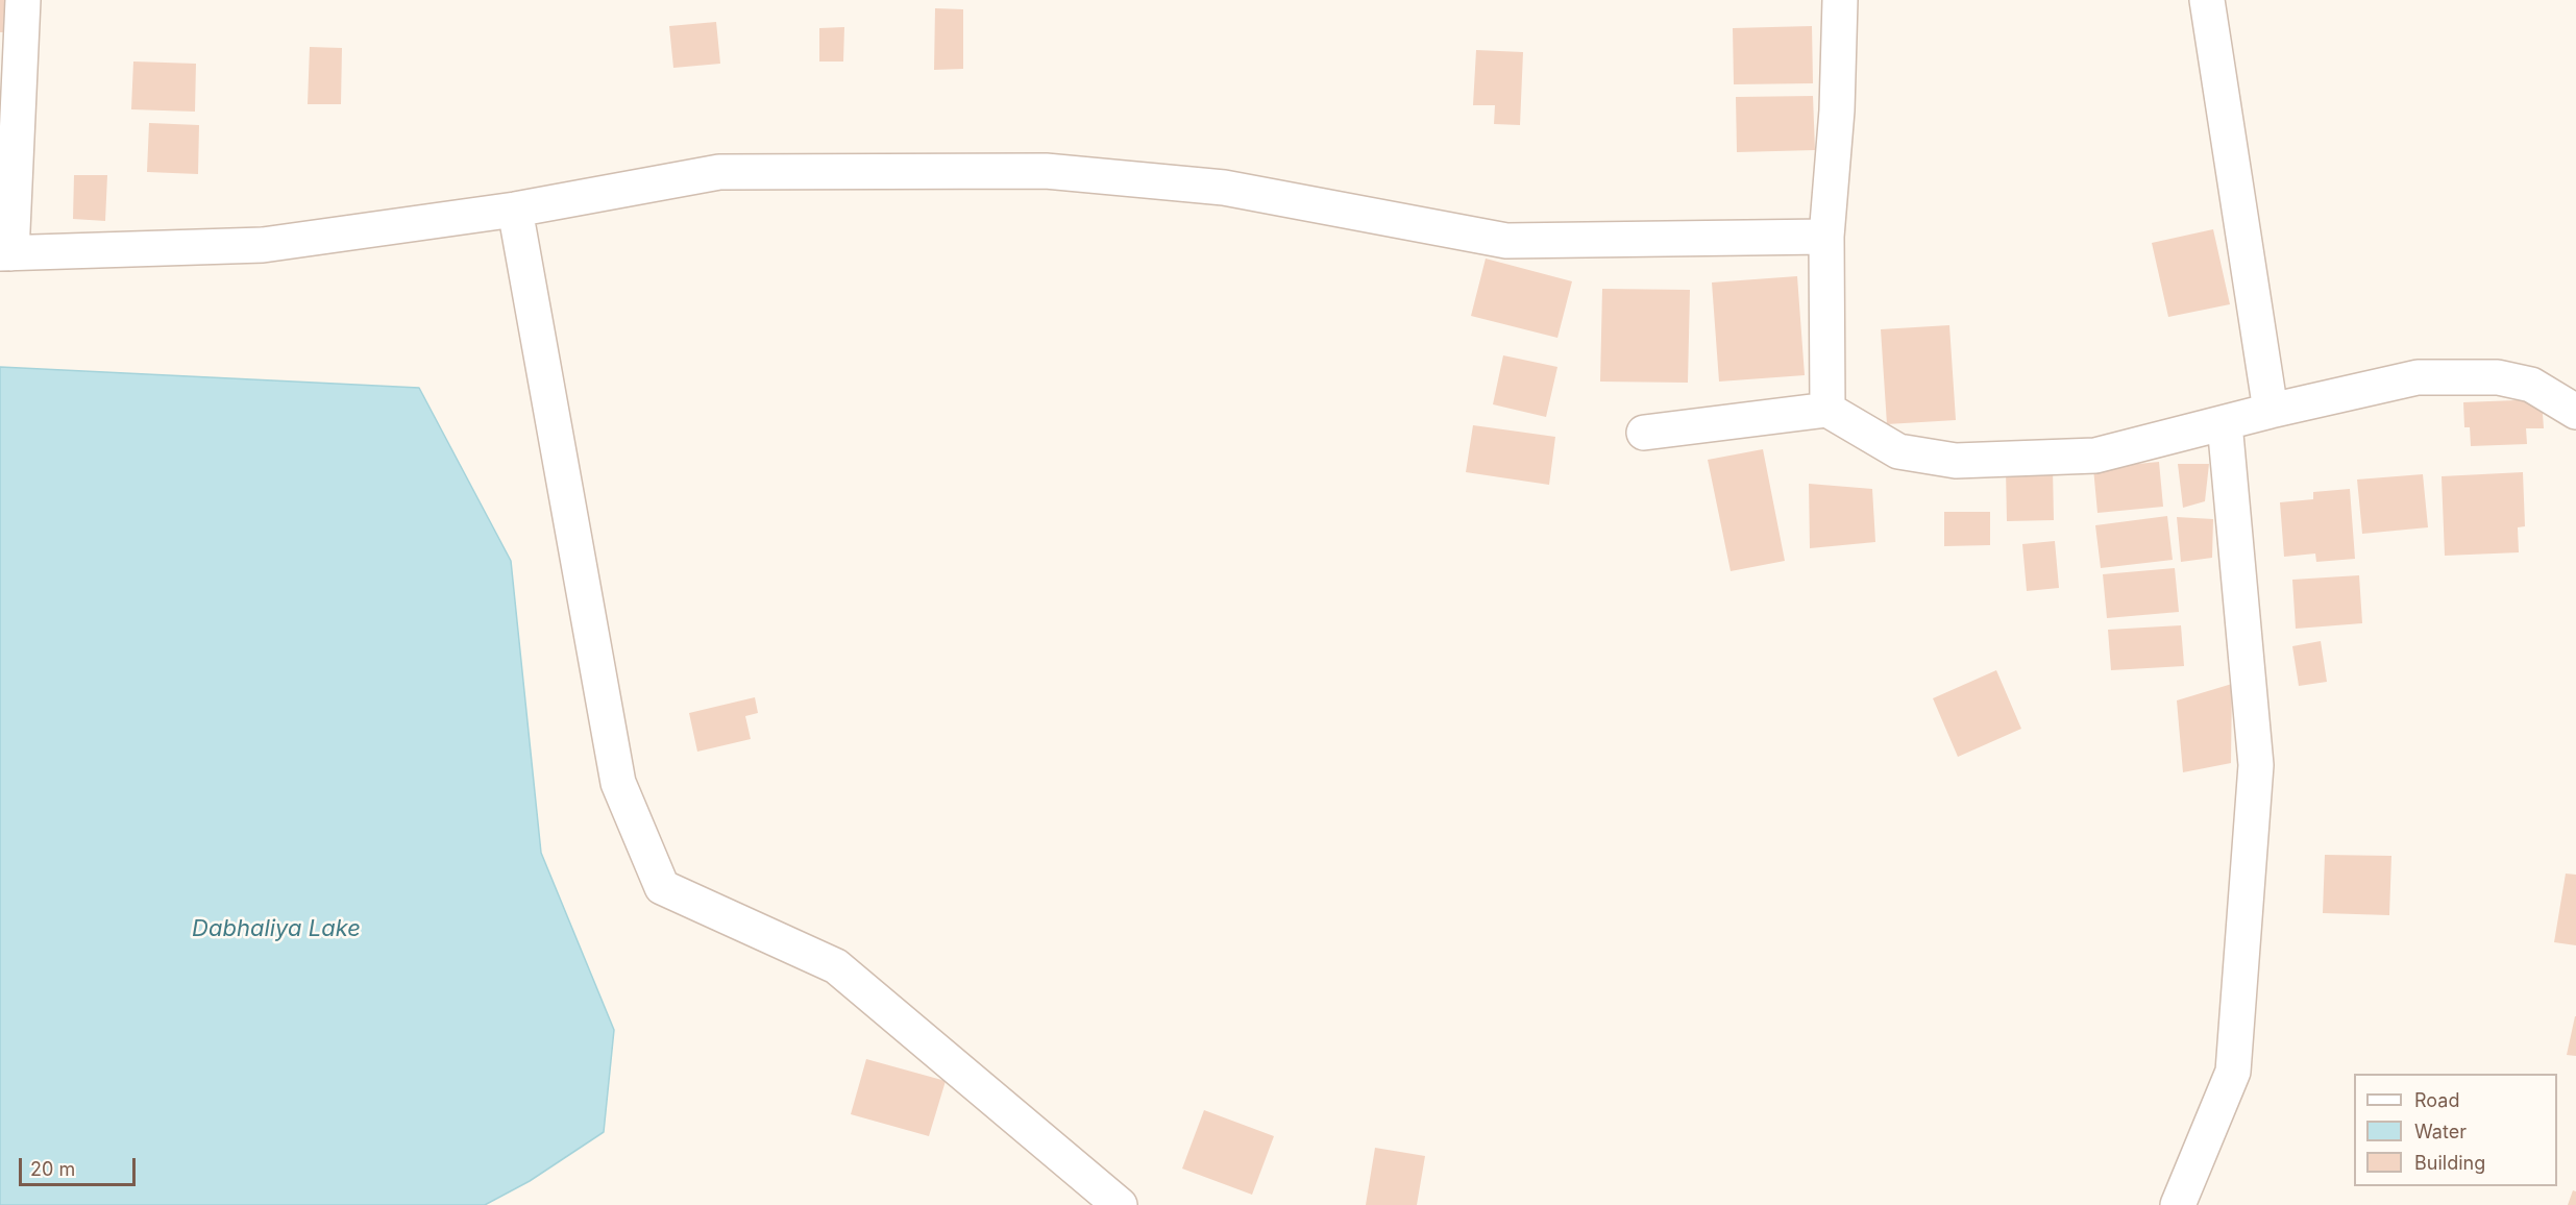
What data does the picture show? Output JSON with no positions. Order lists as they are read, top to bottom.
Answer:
{
  "water": ["Dabhaliya Lake"],
  "legend": ["Road", "Water", "Building"],
  "scale_bar": "20 m"
}
